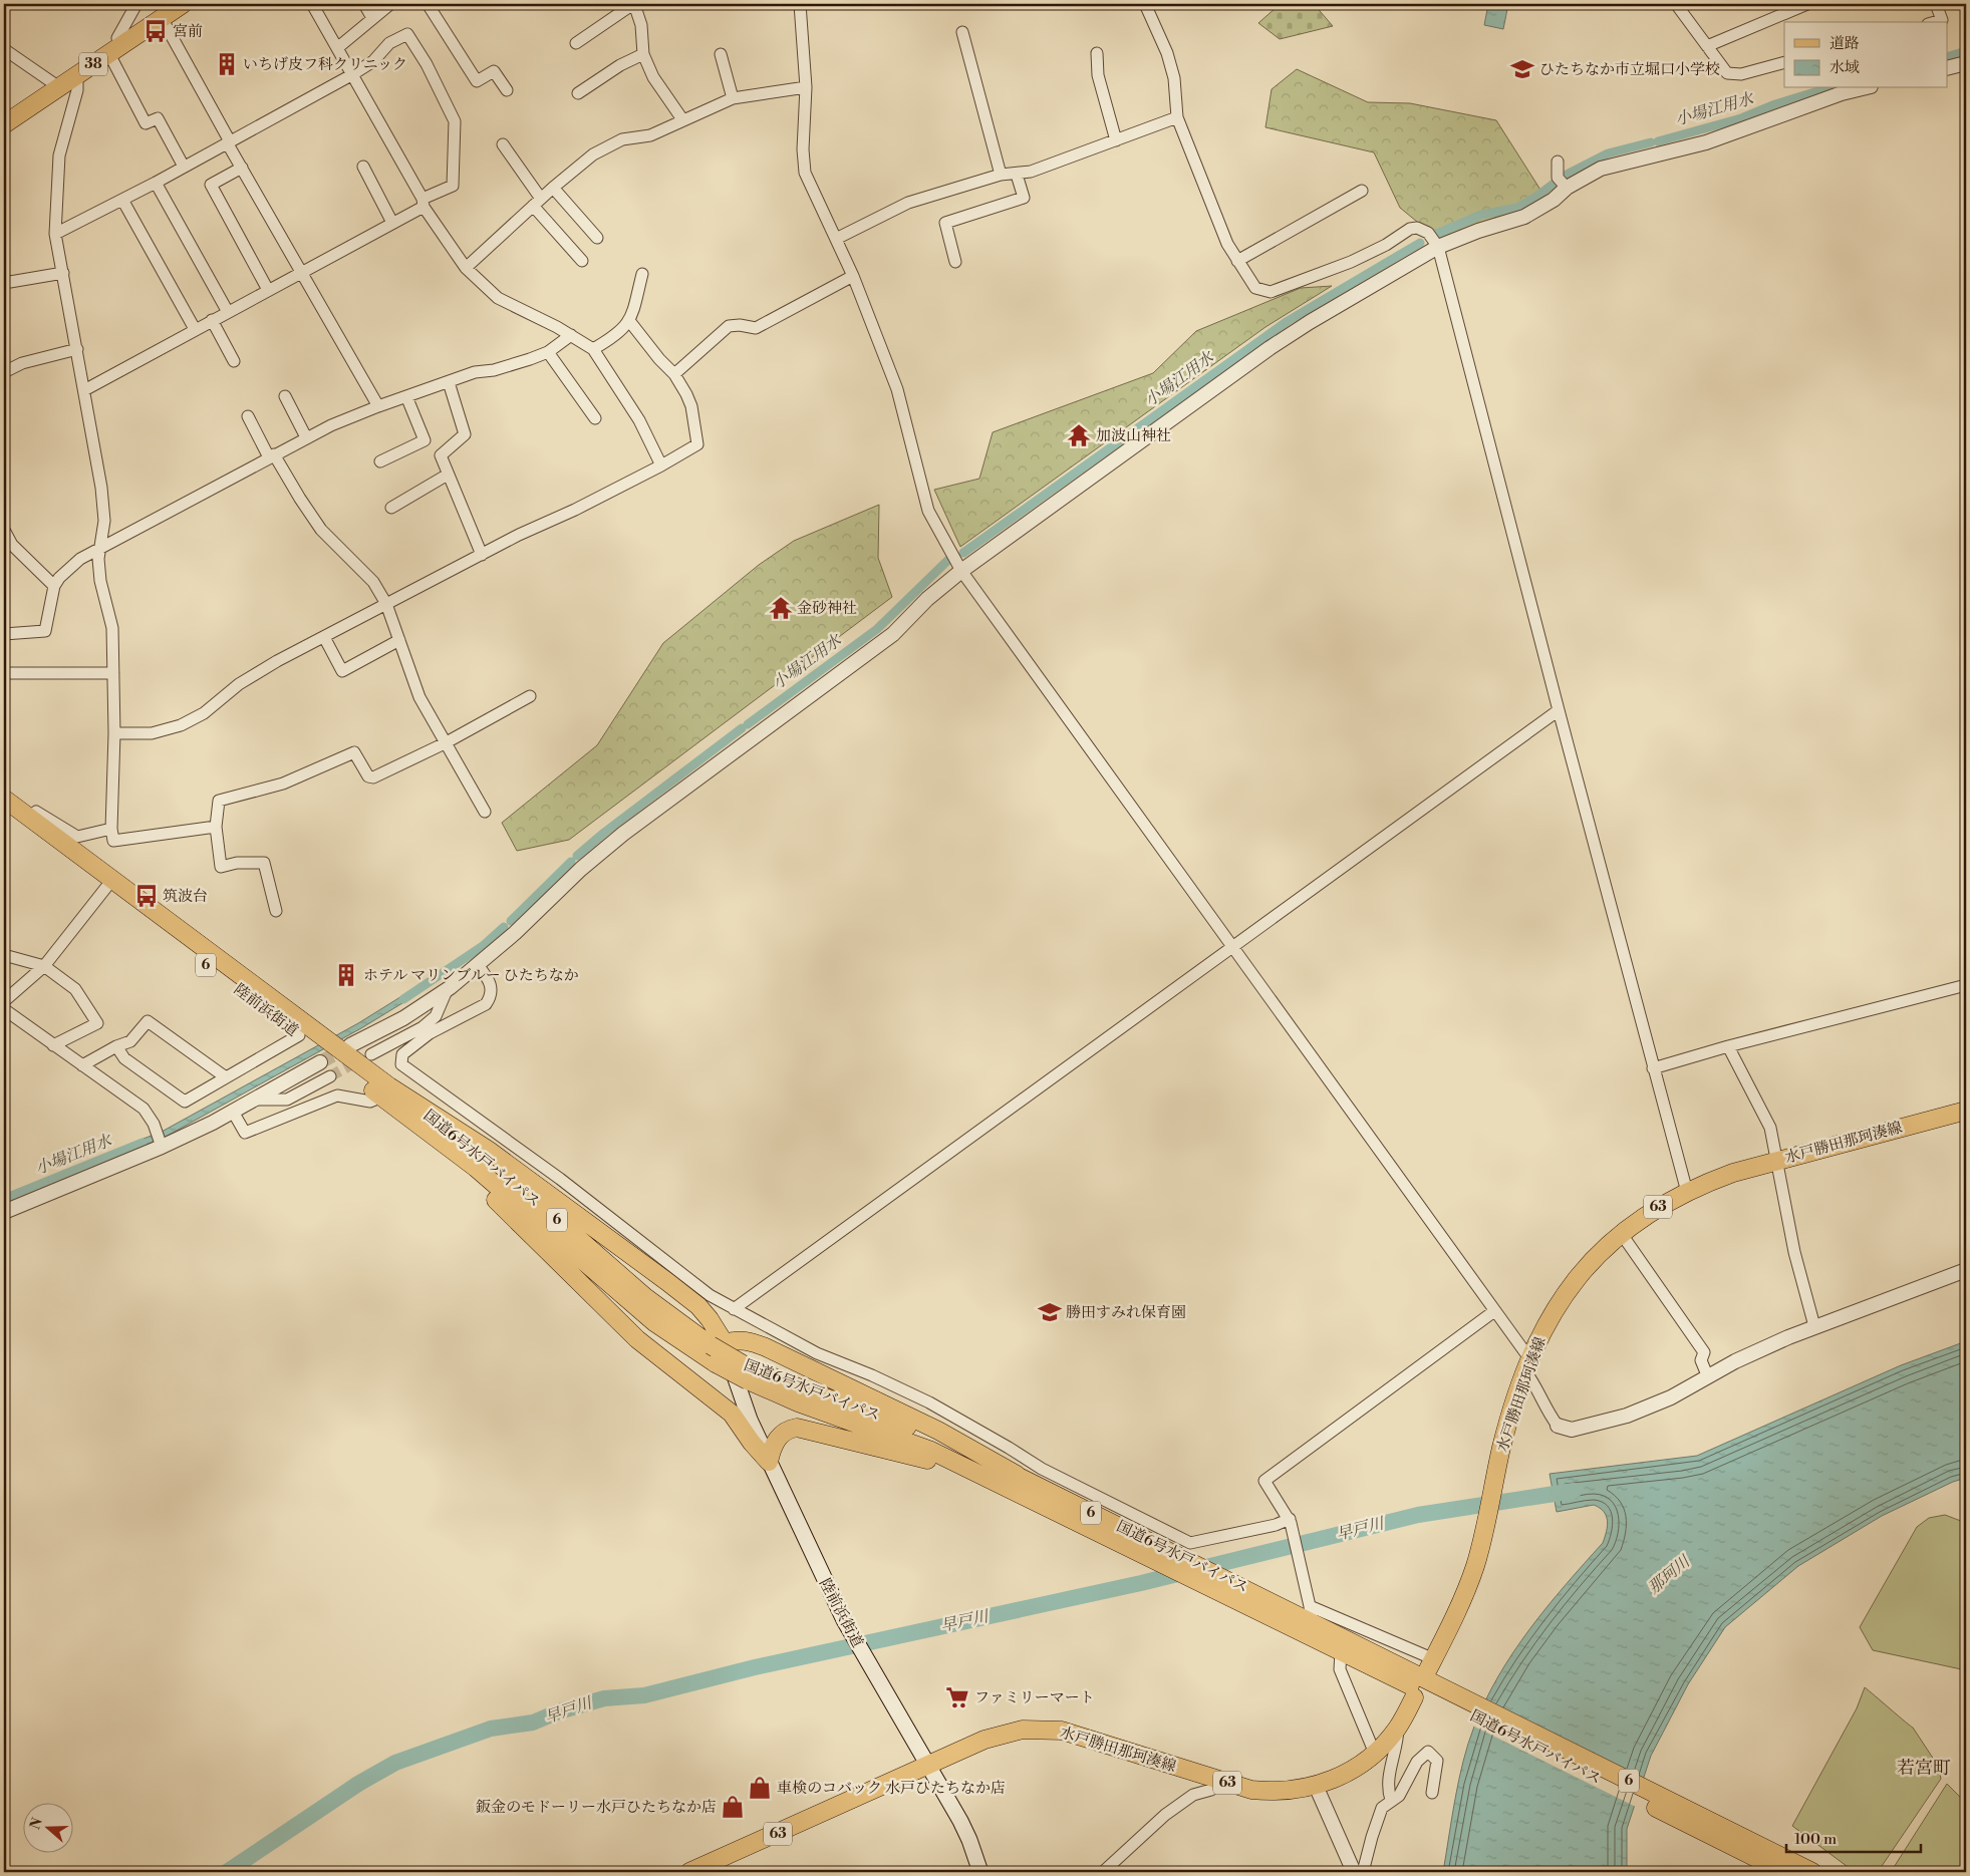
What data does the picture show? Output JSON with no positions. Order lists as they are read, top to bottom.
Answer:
{
  "streets": {
    "main road": [
      "38",
      "6",
      "陸前浜街道",
      "水戸勝田那珂湊線",
      "国道6号水戸バイパス",
      "63"
    ]
  },
  "crossings": [
    ["陸前浜街道", "水戸勝田那珂湊線"],
    ["陸前浜街道", "国道6号水戸バイパス"]
  ],
  "districts": ["若宮町"],
  "water": ["小場江用水", "早戸川", "那珂川"],
  "places": {
    "bus stop": ["宮前", "筑波台"],
    "building": ["いちげ皮フ科クリニック", "ホテル マリンブルー ひたちなか"],
    "school or university": ["ひたちなか市立堀口小学校", "勝田すみれ保育園"],
    "temple": ["加波山神社", "金砂神社"],
    "supermarket": ["ファミリーマート"],
    "shop": ["車検のコバック 水戸ひたちなか店", "鈑金のモドーリー水戸ひたちなか店"]
  },
  "legend": ["道路", "水域"],
  "scale_bar": "100 m",
  "north": "left"
}
